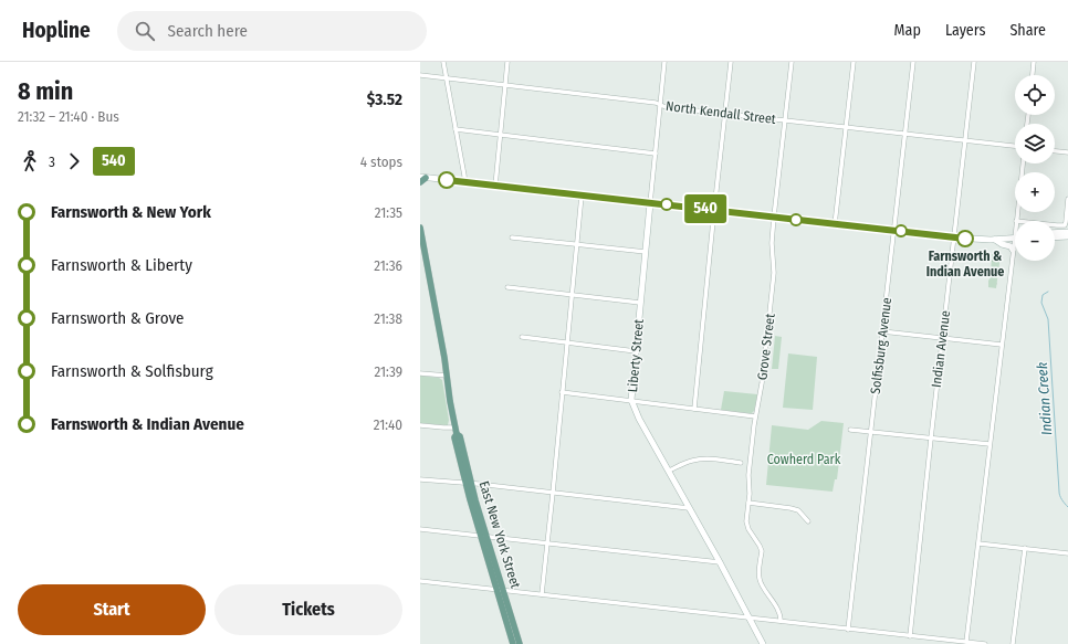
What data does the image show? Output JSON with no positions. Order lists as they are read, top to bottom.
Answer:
{
  "streets": {
    "main road": ["Liberty Street", "East New York Street"],
    "street": [
      "North Kendall Street",
      "Solfisburg Avenue",
      "Grove Street",
      "Indian Avenue"
    ]
  },
  "crossings": [
    ["North Kendall Street", "Solfisburg Avenue"],
    ["North Kendall Street", "Grove Street"],
    ["North Kendall Street", "Indian Avenue"],
    ["North Kendall Street", "Liberty Street"]
  ],
  "water": ["Indian Creek"],
  "parks": ["Cowherd Park"],
  "places": ["Farnsworth & Indian Avenue"],
  "lines": ["bus line 540"],
  "page": {
    "header": "Hopline",
    "search": "Search here",
    "nav": ["Map", "Layers", "Share"],
    "heading": ["8 min", "21:32 – 21:40 · Bus", "$3.52"],
    "on_map": "540",
    "map_buttons": ["+", "−"],
    "legs": ["3", "540", "4 stops"],
    "list": [
      {
        "name": "Farnsworth & New York",
        "value": "21:35"
      },
      {
        "name": "Farnsworth & Liberty",
        "value": "21:36"
      },
      {
        "name": "Farnsworth & Grove",
        "value": "21:38"
      },
      {
        "name": "Farnsworth & Solfisburg",
        "value": "21:39"
      },
      {
        "name": "Farnsworth & Indian Avenue",
        "value": "21:40"
      }
    ],
    "buttons": ["Start", "Tickets"]
  }
}
